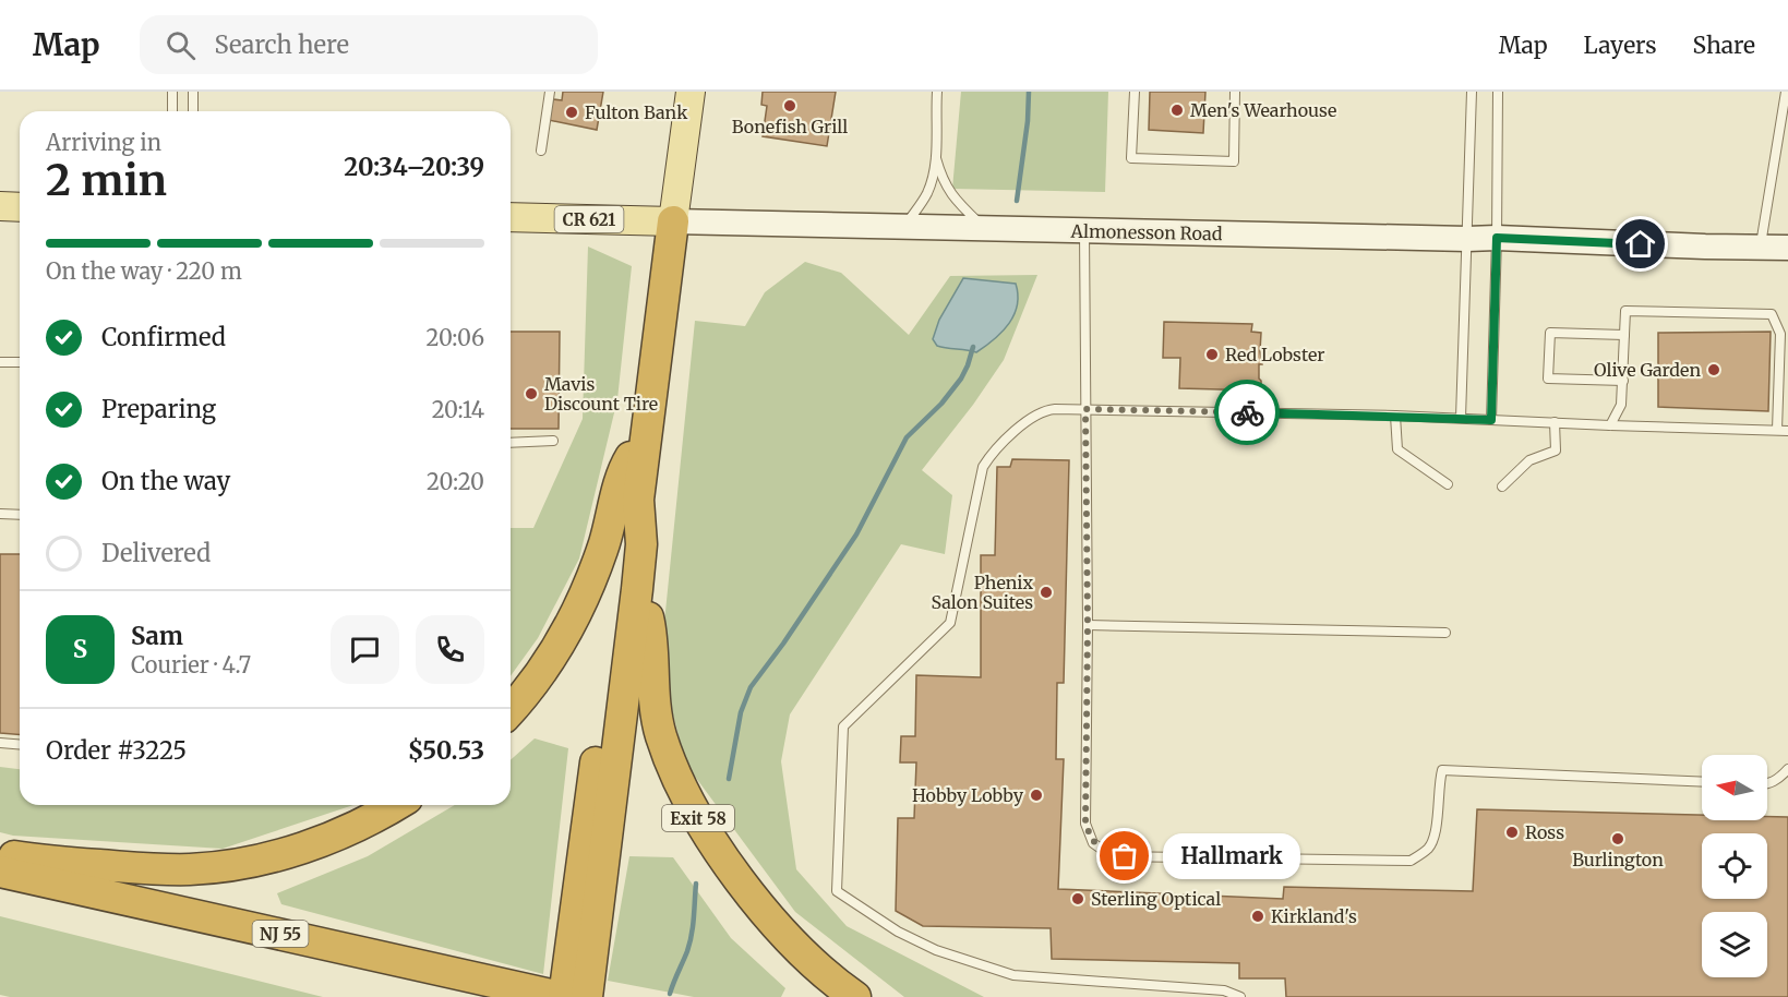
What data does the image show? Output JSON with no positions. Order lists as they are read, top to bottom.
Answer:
{
  "streets": {
    "highway": ["Exit 58", "NJ 55"],
    "main road": ["CR 621", "Almonesson Road"]
  },
  "places": [
    "Bonefish Grill",
    "Men's Wearhouse",
    "Fulton Bank",
    "Red Lobster",
    "Olive Garden",
    "Mavis Discount Tire",
    "Phenix Salon Suites",
    "Hobby Lobby",
    "Ross",
    "Burlington",
    "Hallmark",
    "Sterling Optical",
    "Kirkland's"
  ],
  "north": "left",
  "page": {
    "header": "Map",
    "search": "Search here",
    "nav": ["Map", "Layers", "Share"],
    "heading": ["2 min", "Arriving in", "20:34–20:39"],
    "panel": [
      "Sam",
      "Courier · 4.7",
      "Order #3225",
      "$50.53"
    ],
    "bar": "On the way · 220 m",
    "list": [
      ["Confirmed", "20:06"],
      ["Preparing", "20:14"],
      ["On the way", "20:20"],
      "Delivered"
    ],
    "round": "S",
    "bubble": "Hallmark"
  }
}
